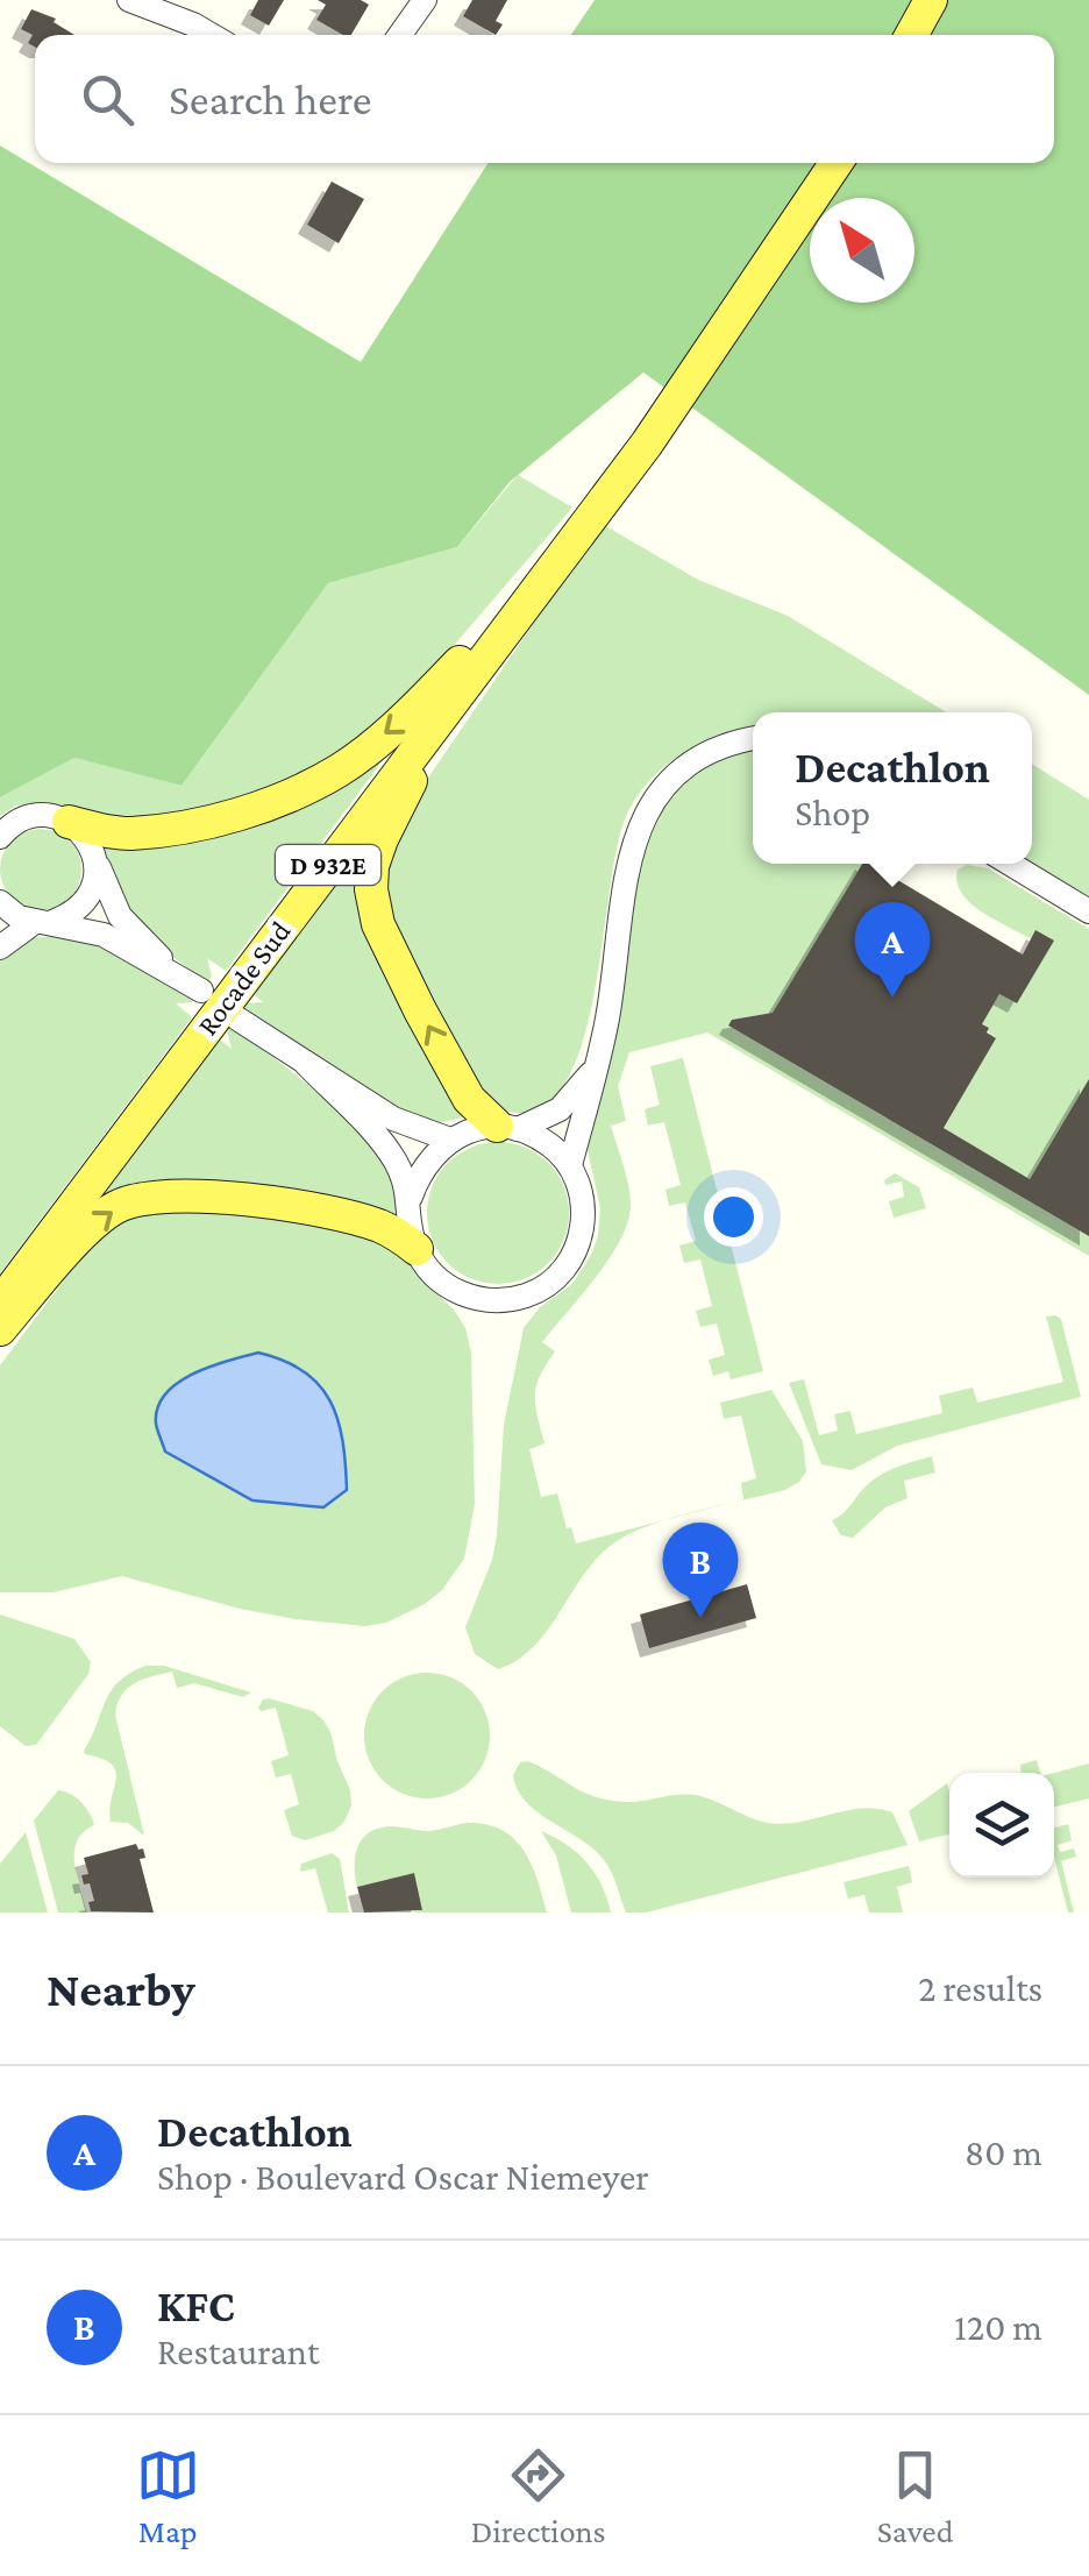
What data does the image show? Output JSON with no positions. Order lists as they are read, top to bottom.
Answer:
{
  "streets": {
    "main road": ["D 932E", "Rocade Sud"]
  },
  "north": "top left",
  "page": {
    "search": "Search here",
    "popup": ["Decathlon", "Shop"],
    "pins": ["A", "B"],
    "heading": ["Nearby", "2 results"],
    "list": [
      {
        "mark": "A",
        "name": "Decathlon",
        "note": "Shop · Boulevard Oscar Niemeyer",
        "value": "80 m"
      },
      {
        "mark": "B",
        "name": "KFC",
        "note": "Restaurant",
        "value": "120 m"
      }
    ],
    "nav": ["Map", "Directions", "Saved"]
  }
}
